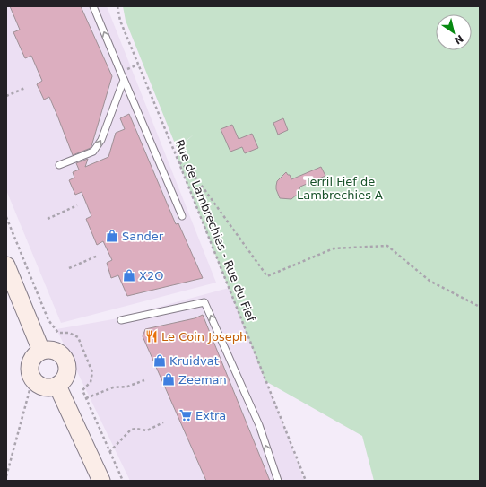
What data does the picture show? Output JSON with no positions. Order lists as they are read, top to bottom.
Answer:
{
  "streets": {
    "path": ["Rue de Lambrechies - Rue du Fief"]
  },
  "parks": ["Terril Fief de Lambrechies A"],
  "places": {
    "shop": [
      "Sander",
      "X2O",
      "Kruidvat",
      "Zeeman"
    ],
    "restaurant": ["Le Coin Joseph"],
    "supermarket": ["Extra"]
  },
  "north": "bottom right"
}
